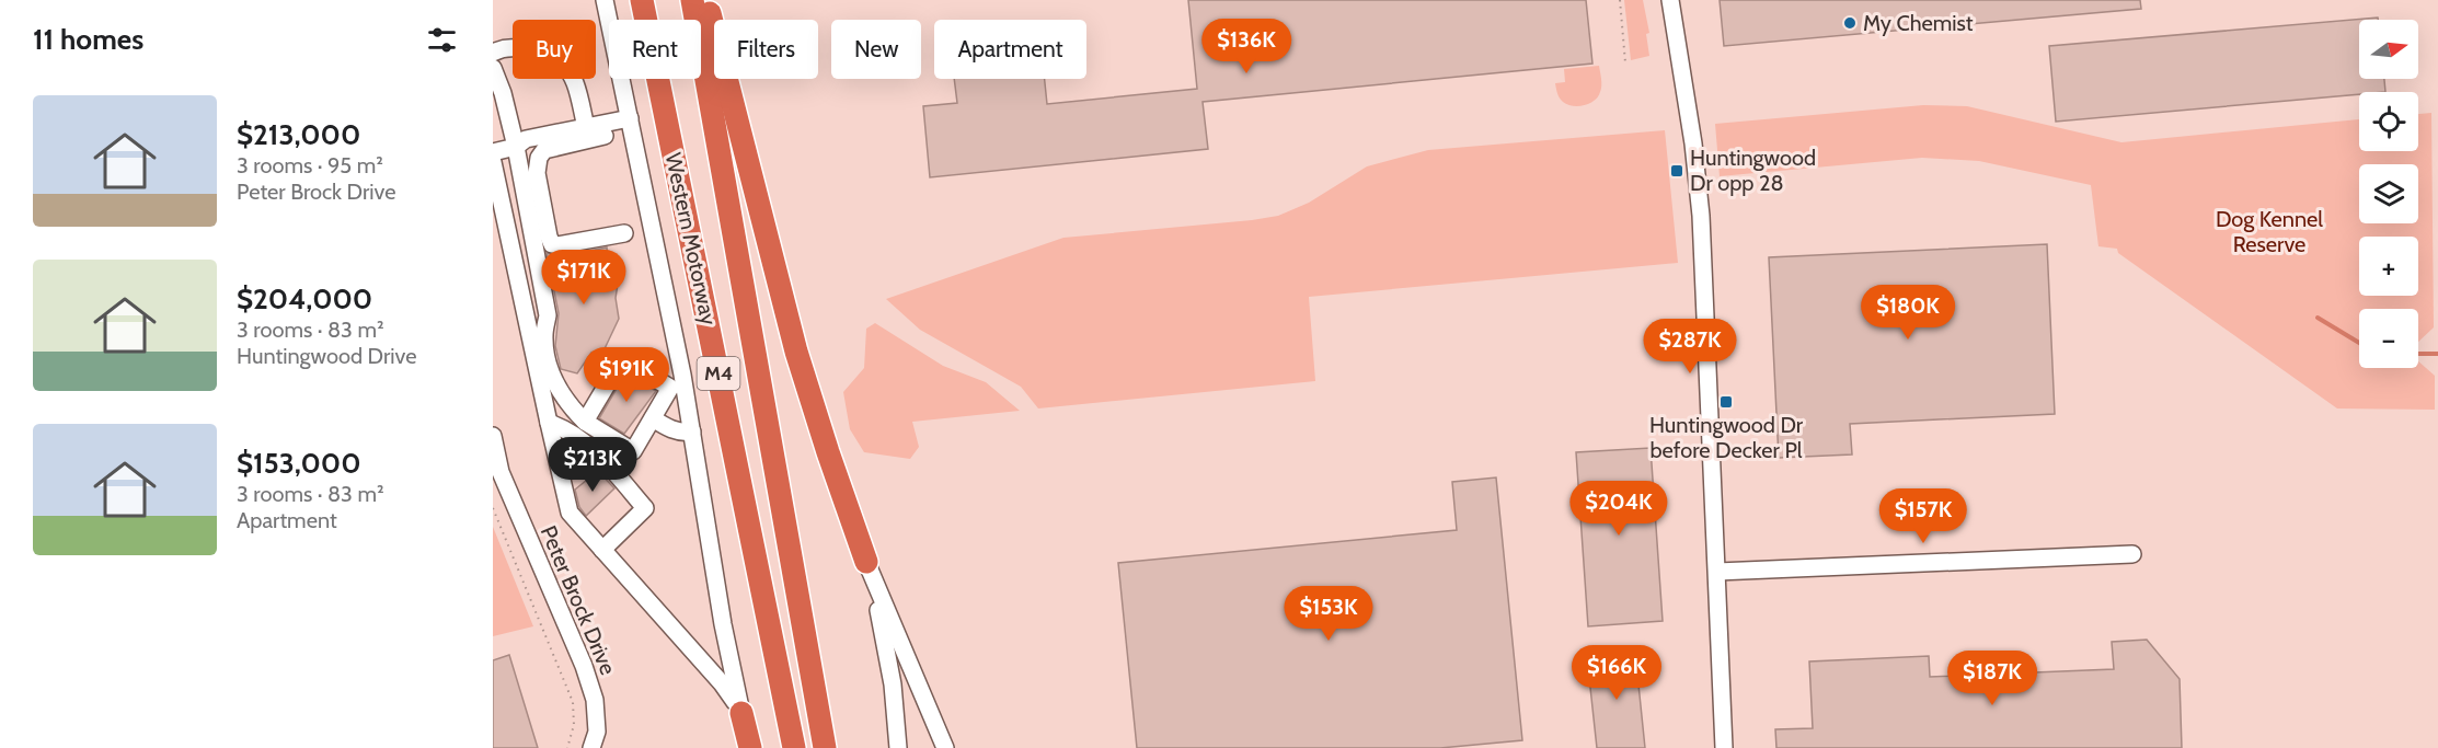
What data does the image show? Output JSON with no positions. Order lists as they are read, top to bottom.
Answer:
{
  "streets": {
    "highway": ["Western Motorway", "M4"],
    "street": ["Peter Brock Drive"]
  },
  "parks": ["Dog Kennel Reserve"],
  "places": {
    "other": ["My Chemist"],
    "transit": ["Huntingwood Dr opp 28", "Huntingwood Dr before Decker Pl"]
  },
  "north": "right",
  "page": {
    "heading": "11 homes",
    "price": [
      "$136K",
      "$171K",
      "$180K",
      "$287K",
      "$191K",
      "$213K",
      "$204K",
      "$157K",
      "$153K",
      "$166K",
      "$187K"
    ],
    "map_buttons": ["+", "−"],
    "chip": [
      "Buy",
      "Rent",
      "Filters",
      "New",
      "Apartment"
    ],
    "list": [
      {
        "name": "$213,000",
        "note": "3 rooms · 95 m² · Peter Brock Drive"
      },
      {
        "name": "$204,000",
        "note": "3 rooms · 83 m² · Huntingwood Drive"
      },
      {
        "name": "$153,000",
        "note": "3 rooms · 83 m² · Apartment"
      }
    ]
  }
}
